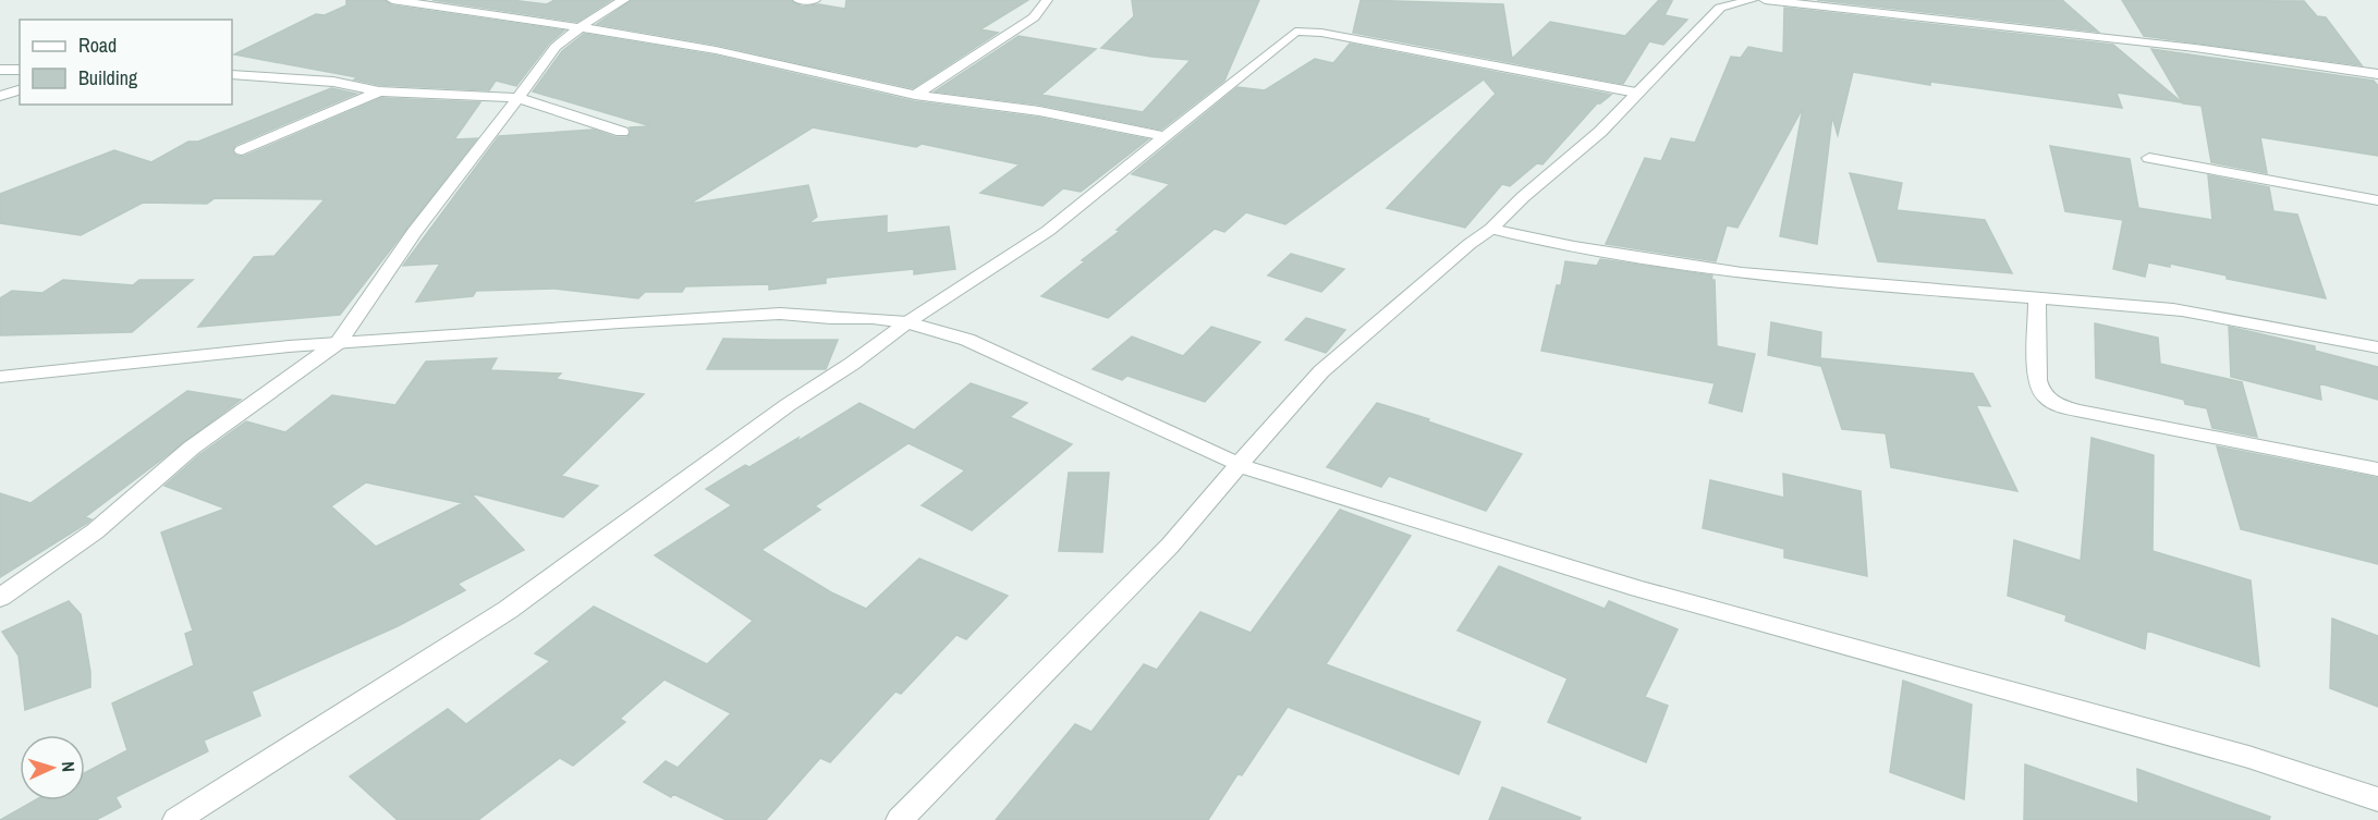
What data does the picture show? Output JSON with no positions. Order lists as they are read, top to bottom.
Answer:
{
  "legend": ["Road", "Building"],
  "north": "right"
}
